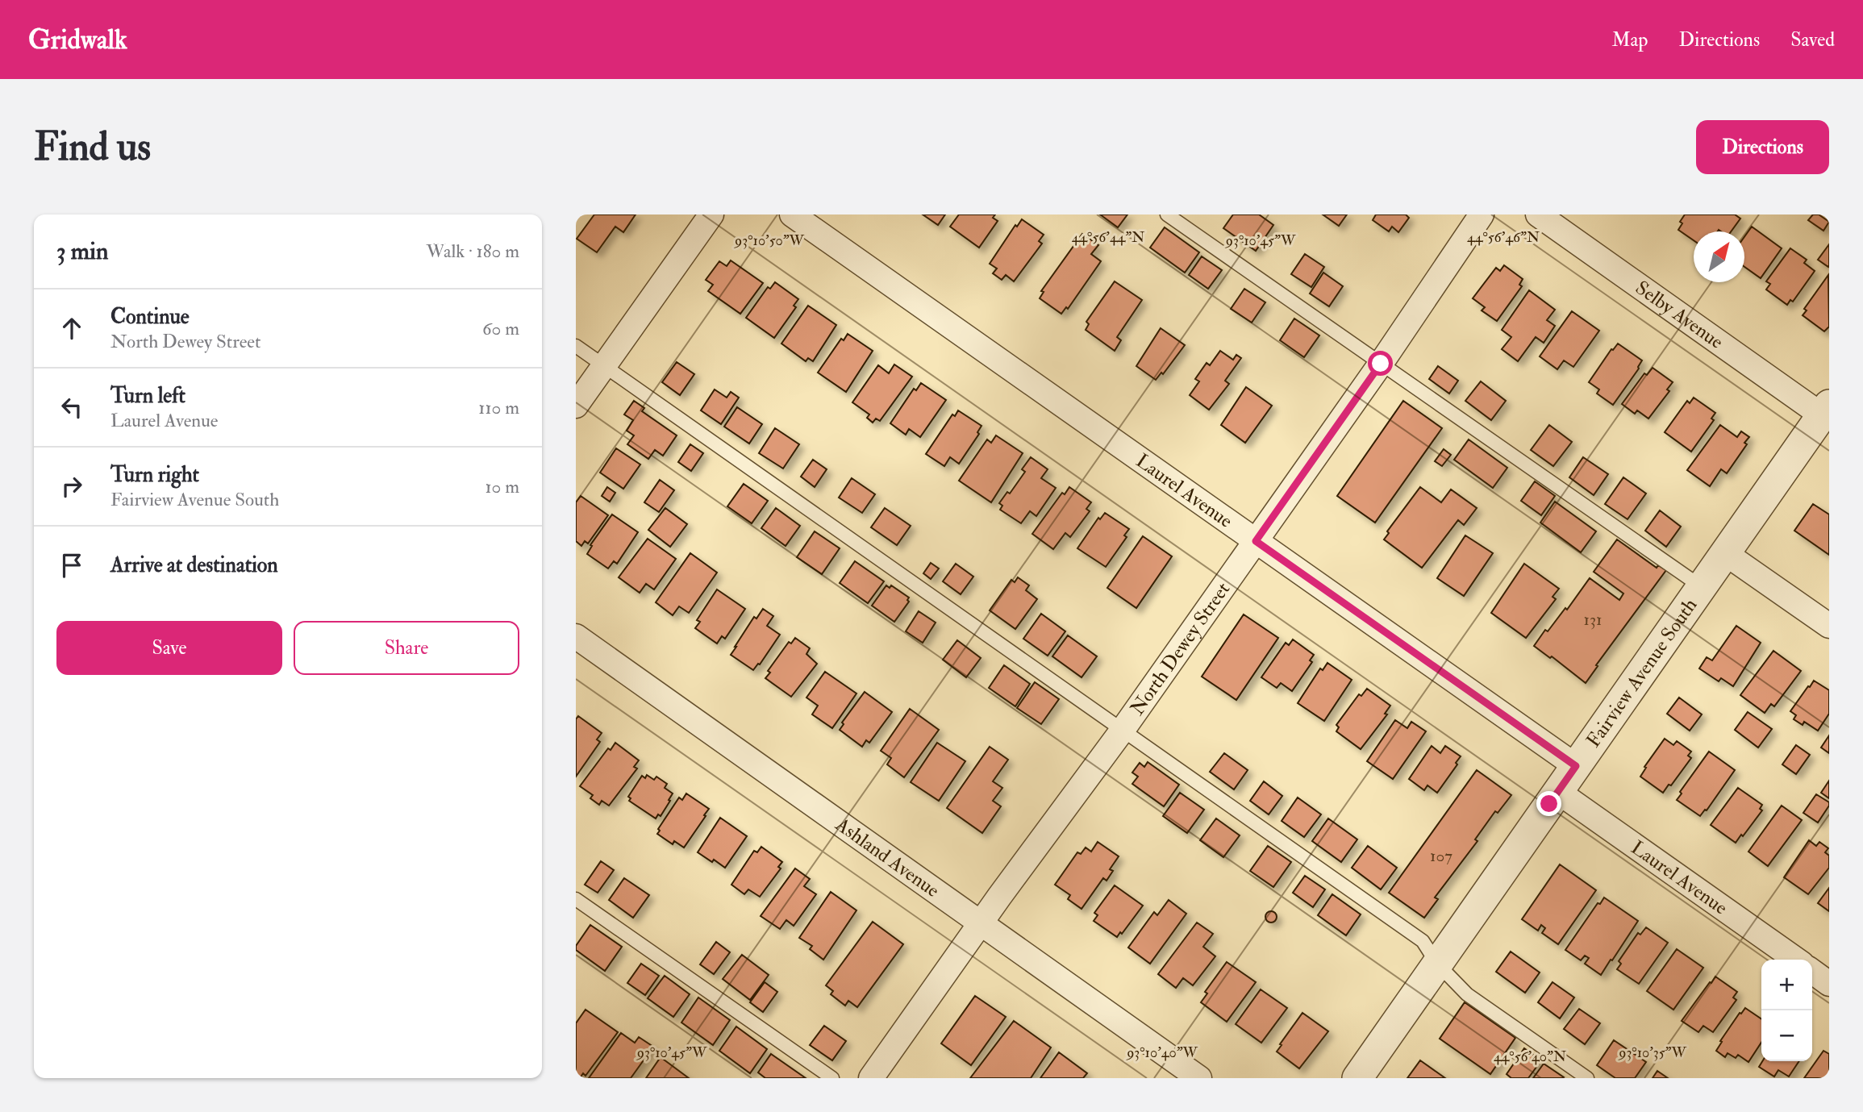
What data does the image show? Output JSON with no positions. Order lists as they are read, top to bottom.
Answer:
{
  "streets": {
    "street": [
      "Selby Avenue",
      "Laurel Avenue",
      "North Dewey Street",
      "Fairview Avenue South",
      "Ashland Avenue"
    ]
  },
  "crossings": [
    ["Selby Avenue", "Fairview Avenue South"],
    ["Laurel Avenue", "North Dewey Street"],
    ["Laurel Avenue", "Fairview Avenue South"],
    ["North Dewey Street", "Ashland Avenue"]
  ],
  "house_numbers": ["131", "107"],
  "north": "top right",
  "page": {
    "header": "Gridwalk",
    "nav": ["Map", "Directions", "Saved"],
    "buttons": [
      "Directions",
      ["Save", "Share"]
    ],
    "title": "Find us",
    "heading": ["3 min", "Walk · 180 m"],
    "list": [
      ["Continue", "North Dewey Street", "60 m"],
      ["Turn left", "Laurel Avenue", "110 m"],
      ["Turn right", "Fairview Avenue South", "10 m"],
      "Arrive at destination"
    ],
    "map_buttons": ["+", "−"]
  },
  "coordinates": [
    "44°56'44\"N",
    "44°56'46\"N",
    "93°10'50\"W",
    "93°10'45\"W",
    "93°10'40\"W",
    "93°10'35\"W",
    "44°56'40\"N"
  ]
}
